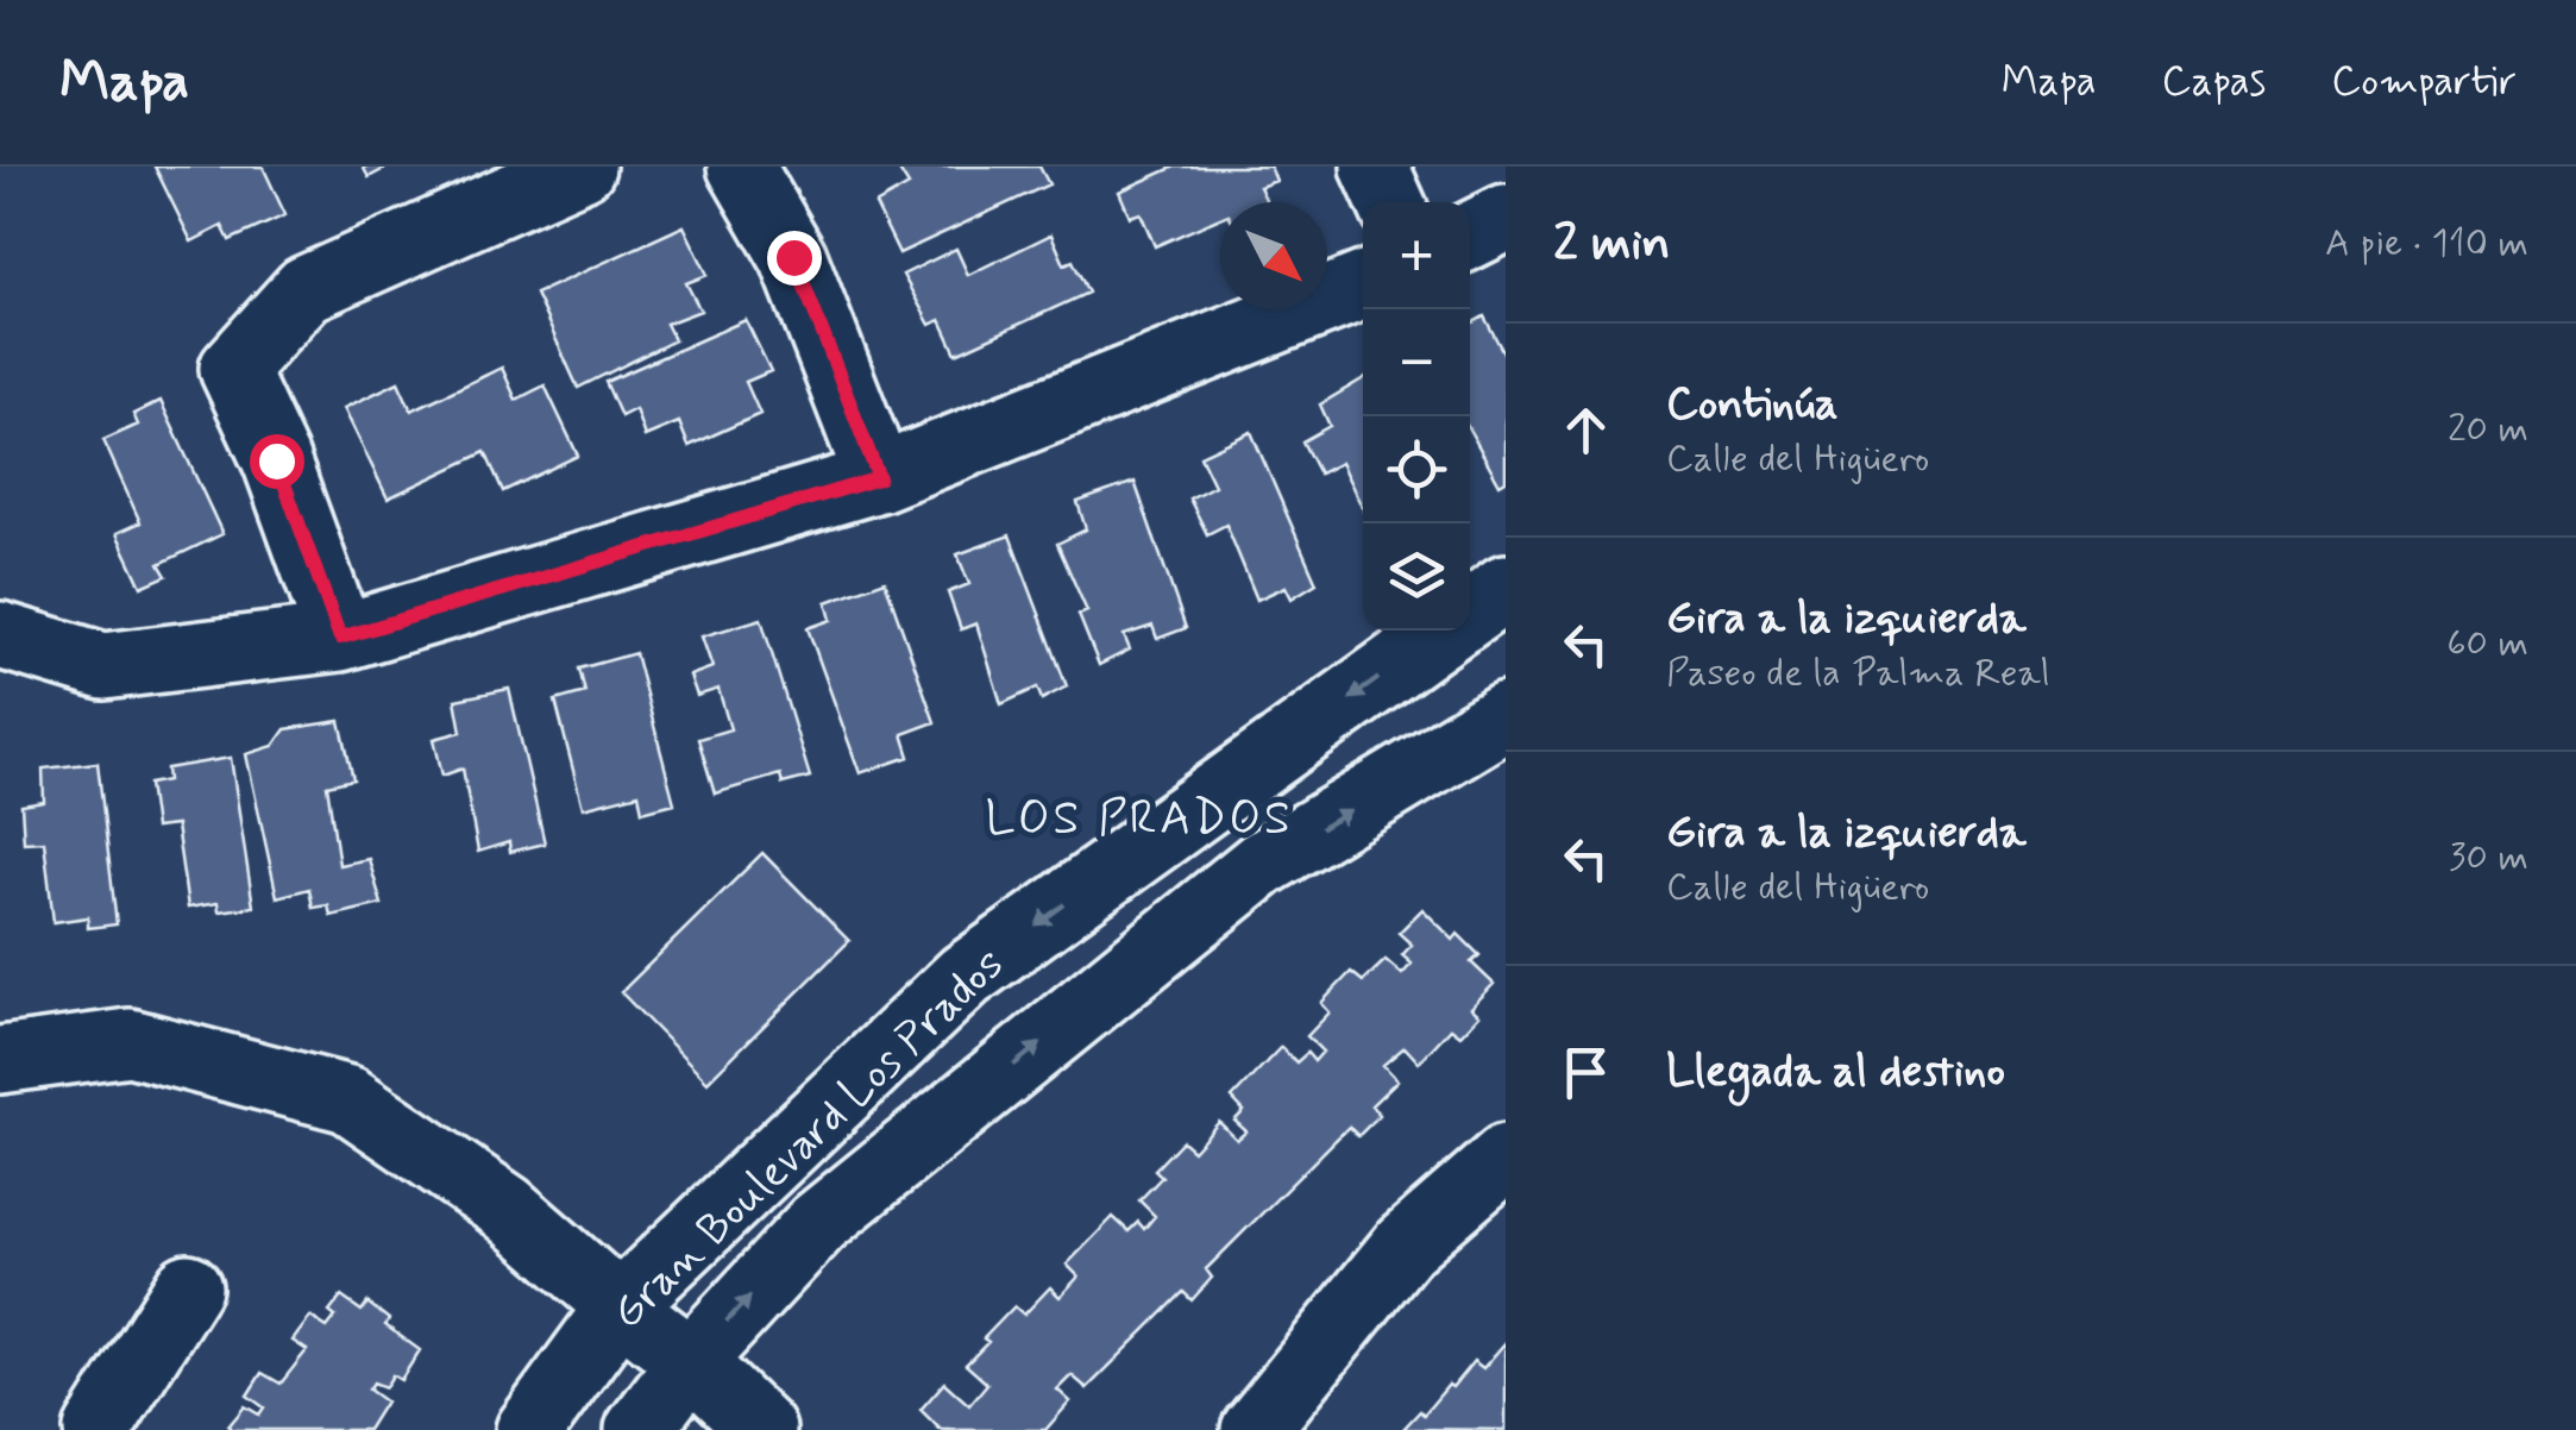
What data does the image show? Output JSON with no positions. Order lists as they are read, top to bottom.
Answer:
{
  "streets": {
    "street": ["Gran Boulevard Los Prados"]
  },
  "districts": ["LOS PRADOS"],
  "north": "bottom right",
  "page": {
    "header": "Mapa",
    "nav": ["Mapa", "Capas", "Compartir"],
    "heading": ["2 min", "A pie · 110 m"],
    "map_buttons": ["+", "−"],
    "list": [
      ["Continúa", "Calle del Higüero", "20 m"],
      ["Gira a la izquierda", "Paseo de la Palma Real", "60 m"],
      ["Gira a la izquierda", "Calle del Higüero", "30 m"],
      "Llegada al destino"
    ]
  }
}
